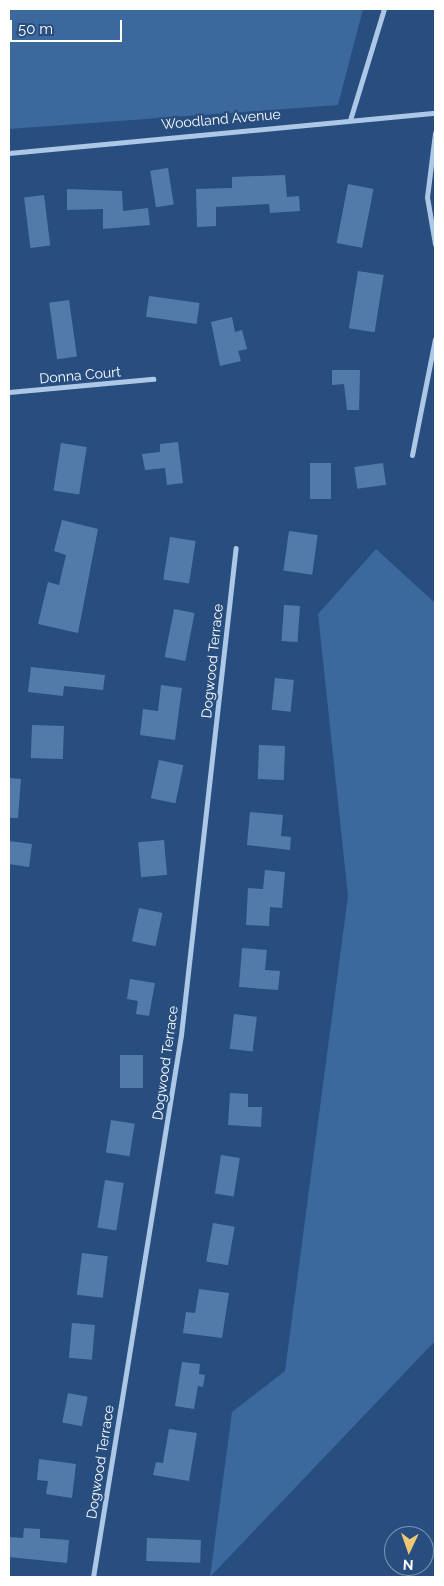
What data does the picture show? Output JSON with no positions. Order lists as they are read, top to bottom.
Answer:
{
  "streets": {
    "street": ["Woodland Avenue", "Donna Court", "Dogwood Terrace"]
  },
  "scale_bar": "50 m",
  "north": "bottom"
}
